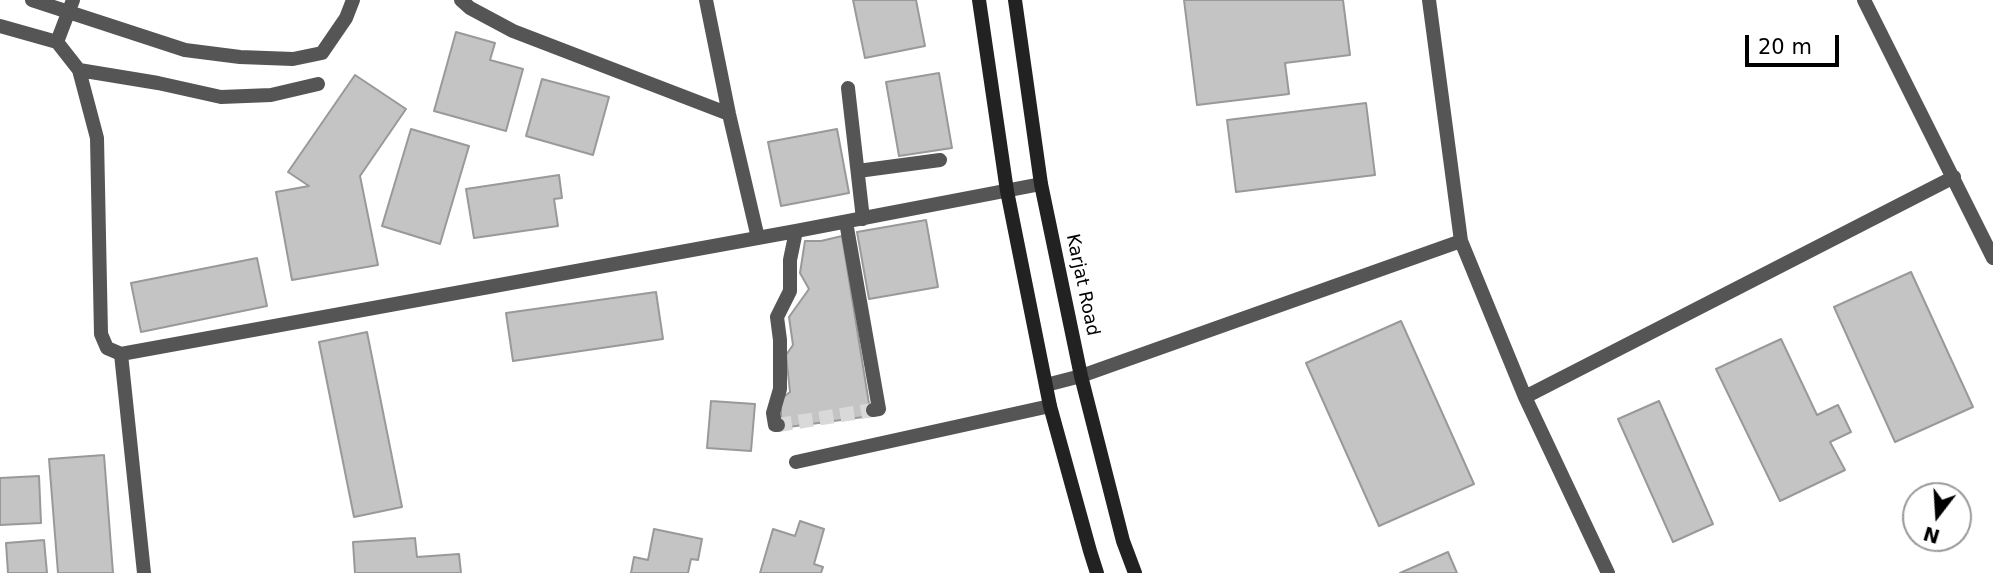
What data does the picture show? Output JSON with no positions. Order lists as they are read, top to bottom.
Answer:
{
  "streets": {
    "main road": ["Karjat Road"]
  },
  "scale_bar": "20 m",
  "north": "bottom"
}
